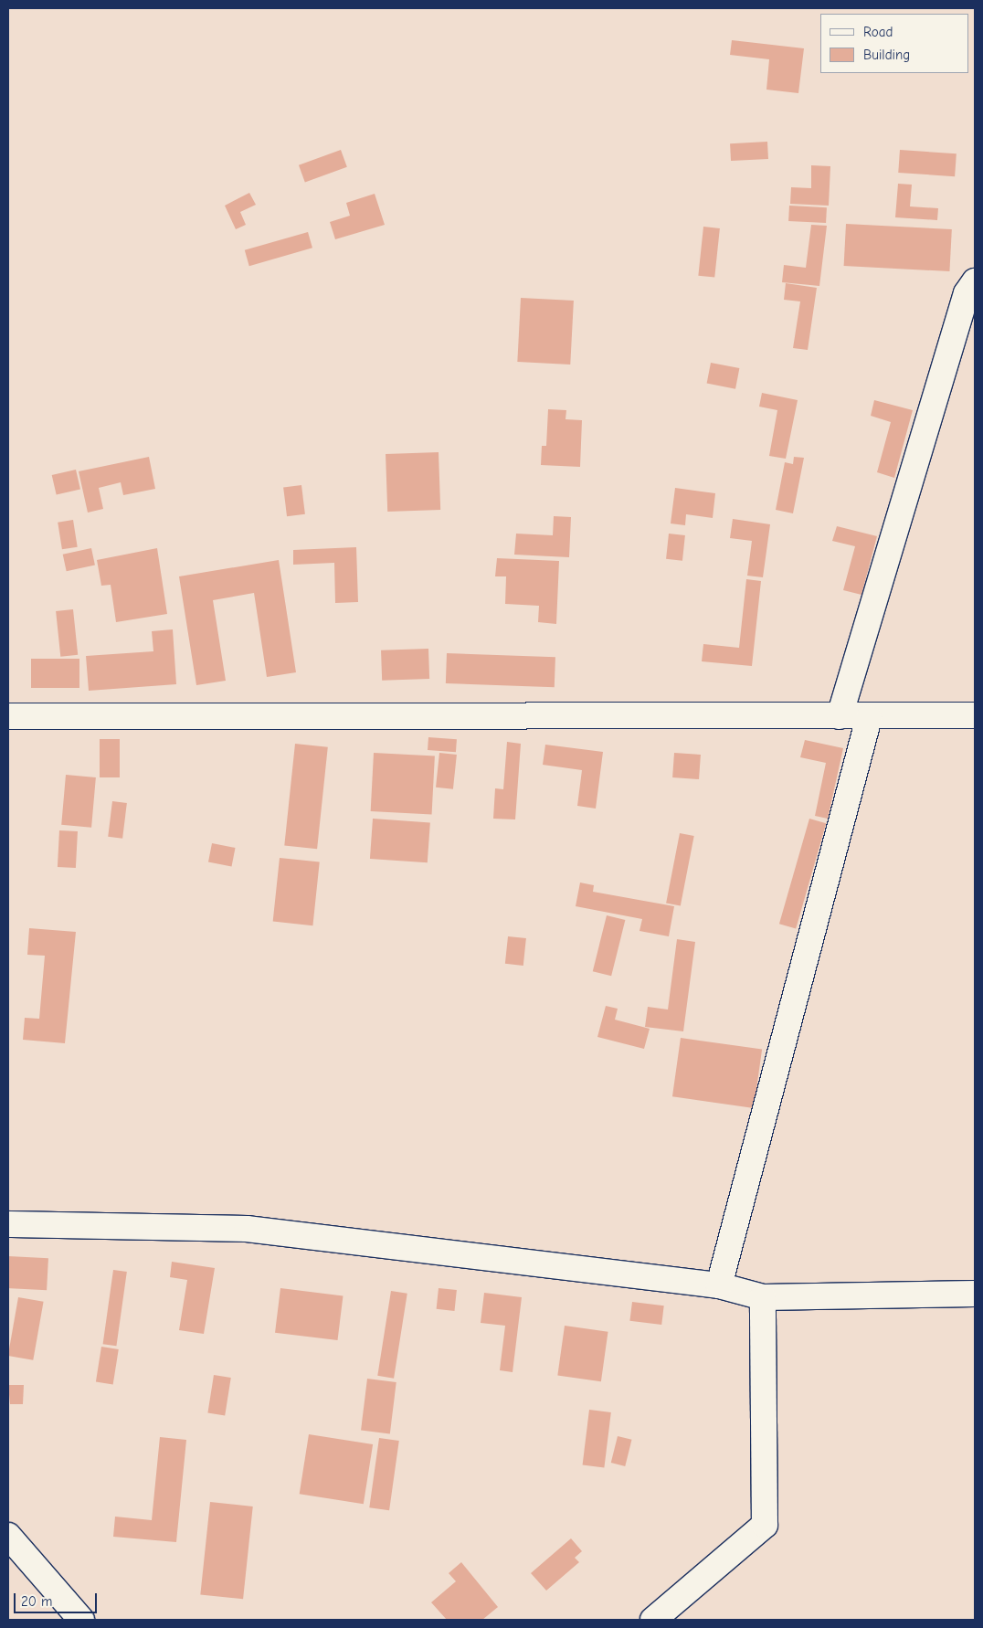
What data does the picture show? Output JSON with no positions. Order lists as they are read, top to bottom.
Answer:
{
  "legend": ["Road", "Building"],
  "scale_bar": "20 m"
}
